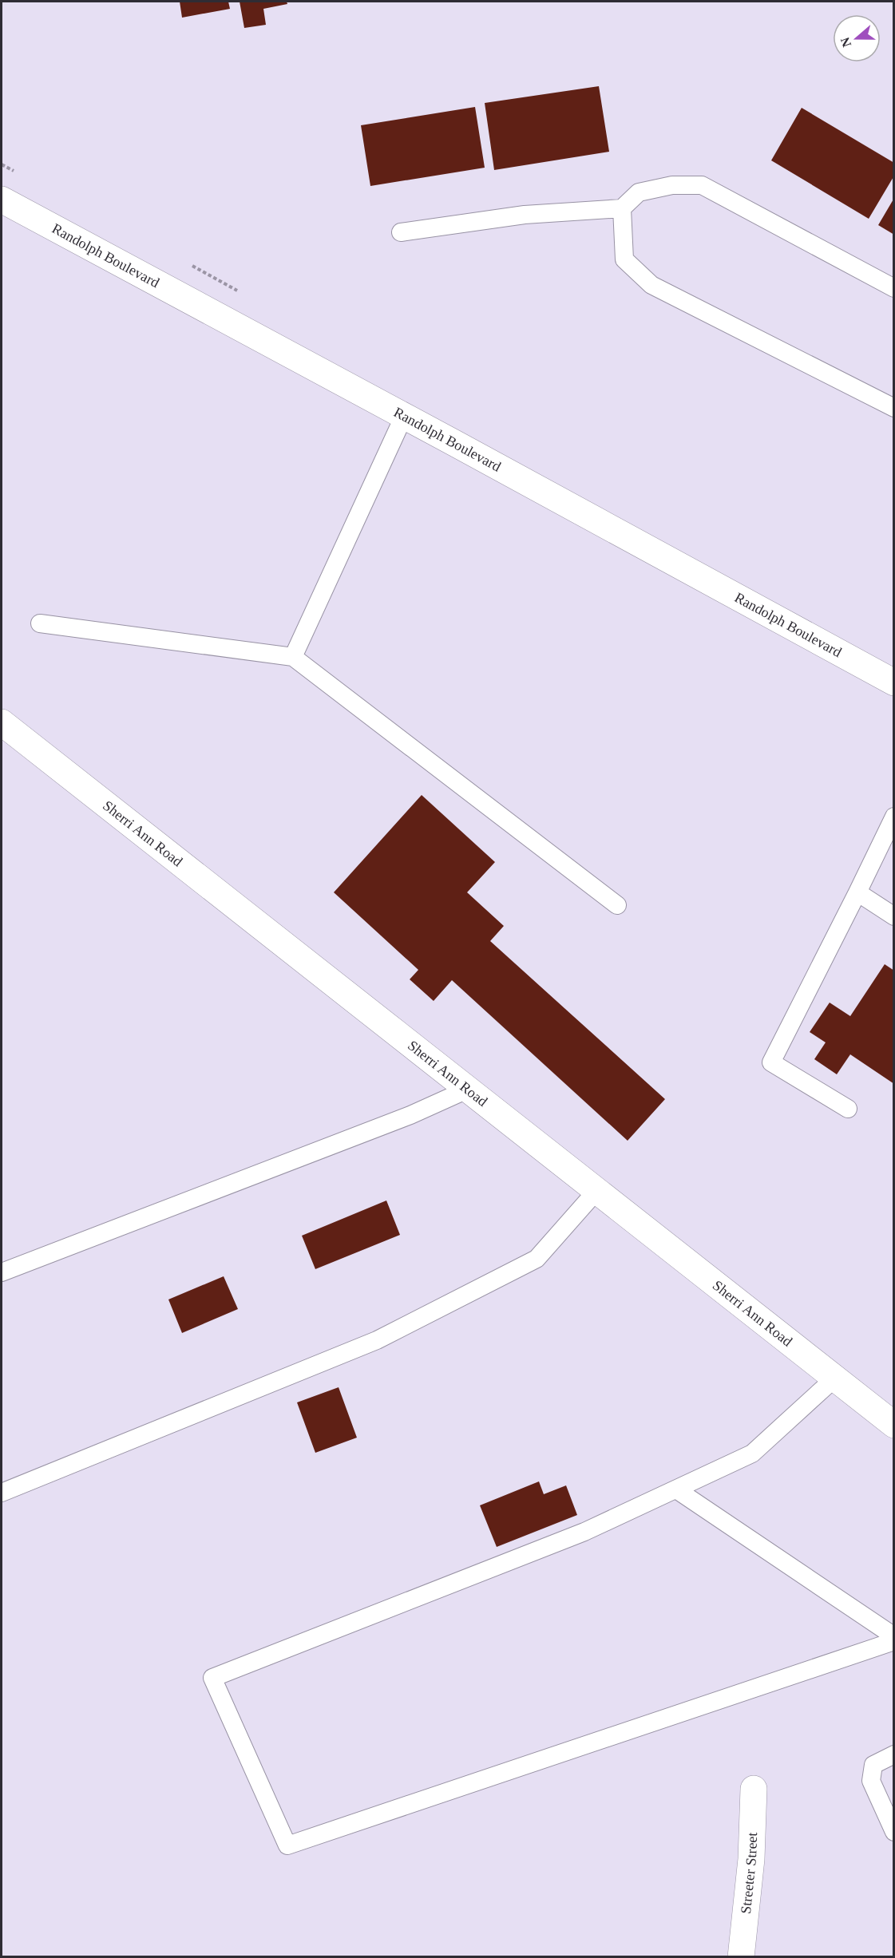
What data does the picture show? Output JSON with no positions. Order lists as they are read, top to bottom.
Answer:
{
  "streets": {
    "street": ["Randolph Boulevard", "Sherri Ann Road", "Streeter Street"]
  },
  "north": "left"
}
